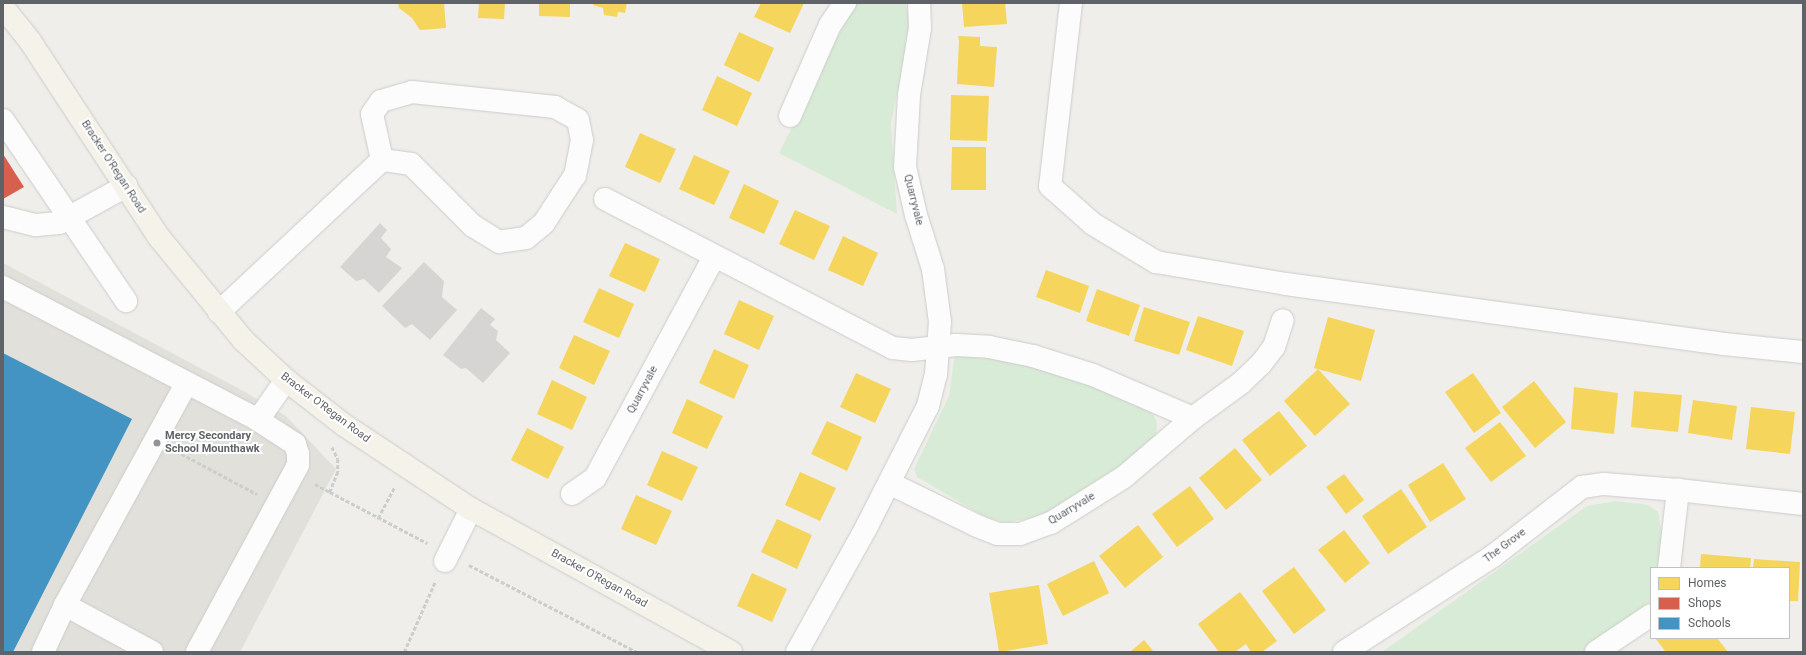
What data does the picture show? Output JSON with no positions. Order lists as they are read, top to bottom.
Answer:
{
  "streets": {
    "main road": ["Bracker O'Regan Road"],
    "street": ["Quarryvale", "The Grove"]
  },
  "places": ["Mercy Secondary School Mounthawk"],
  "legend": ["Homes", "Shops", "Schools"]
}
